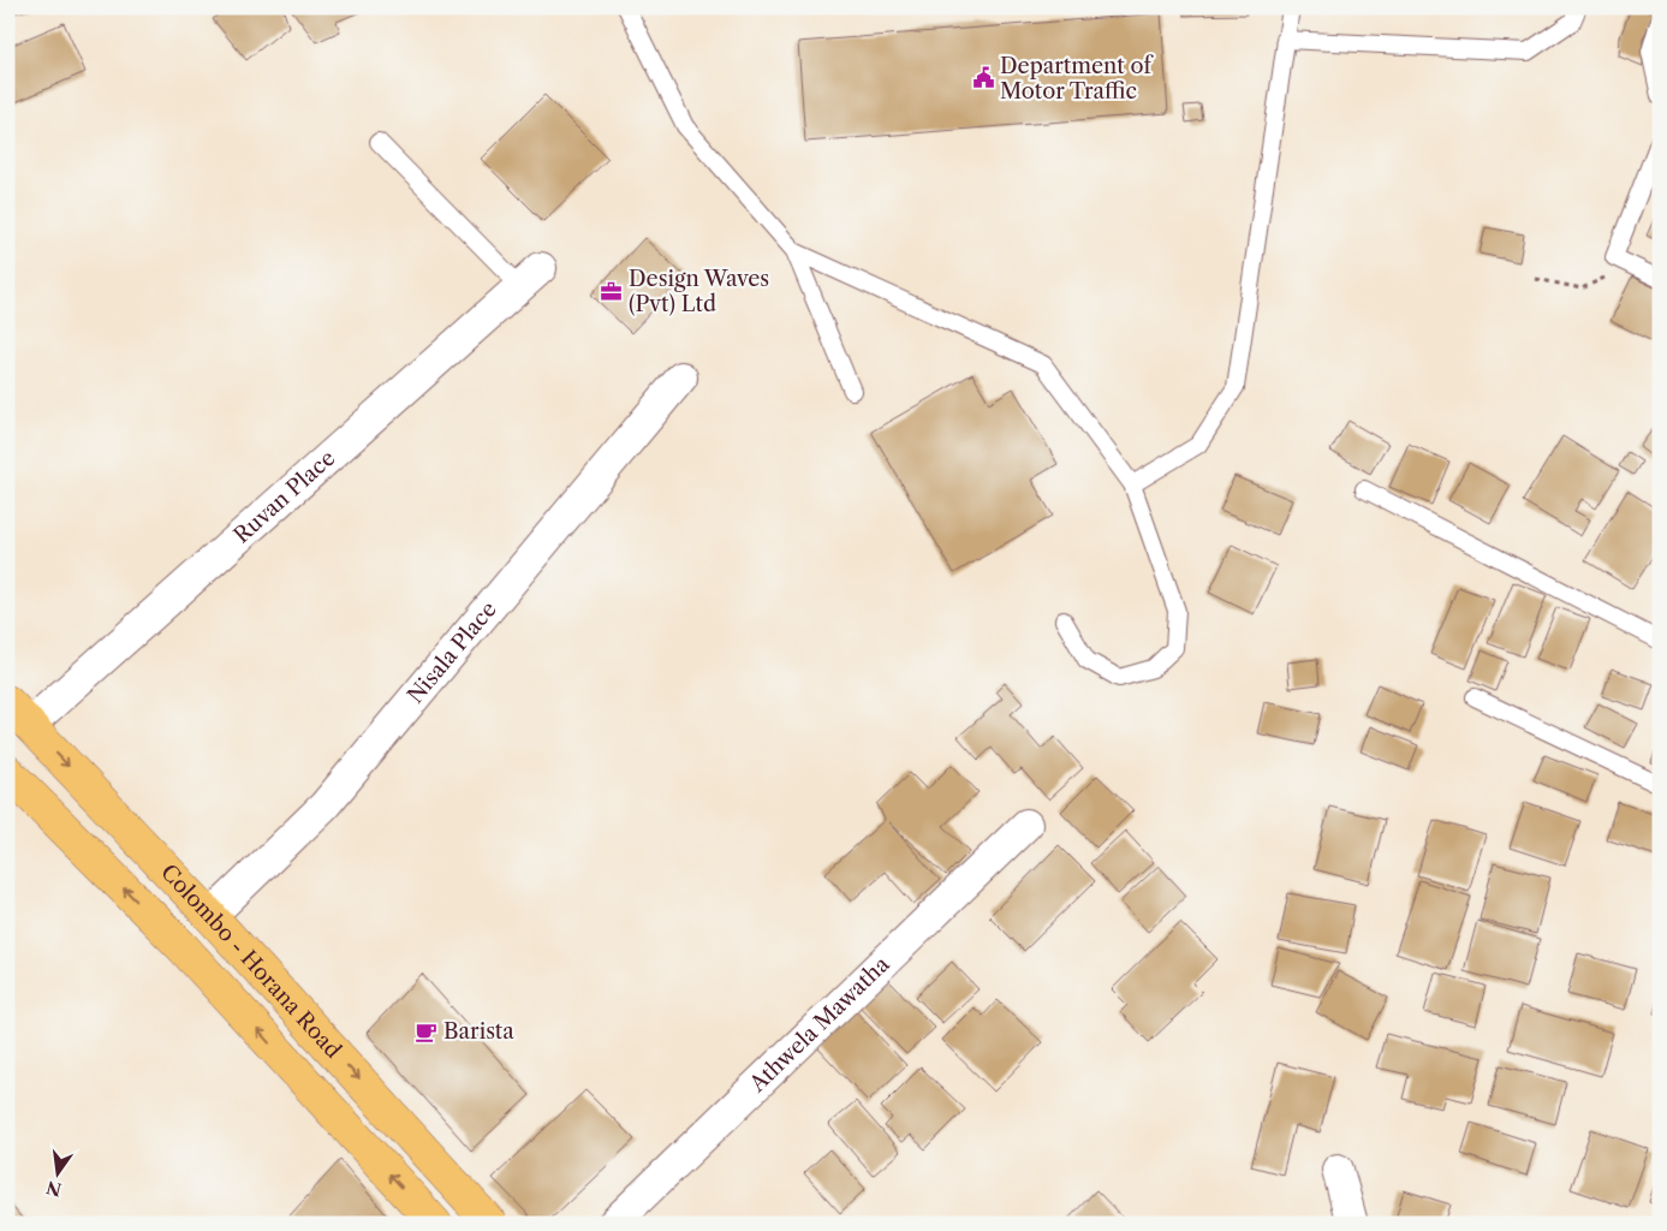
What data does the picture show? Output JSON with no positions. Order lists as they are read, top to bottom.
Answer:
{
  "streets": {
    "main road": ["Colombo - Horana Road"],
    "street": ["Ruvan Place", "Nisala Place", "Athwela Mawatha"]
  },
  "crossings": [
    ["Ruvan Place", "Colombo - Horana Road"],
    ["Nisala Place", "Colombo - Horana Road"]
  ],
  "places": {
    "public building": ["Department of Motor Traffic"],
    "office": ["Design Waves (Pvt) Ltd"],
    "cafe": ["Barista"]
  },
  "north": "bottom"
}
